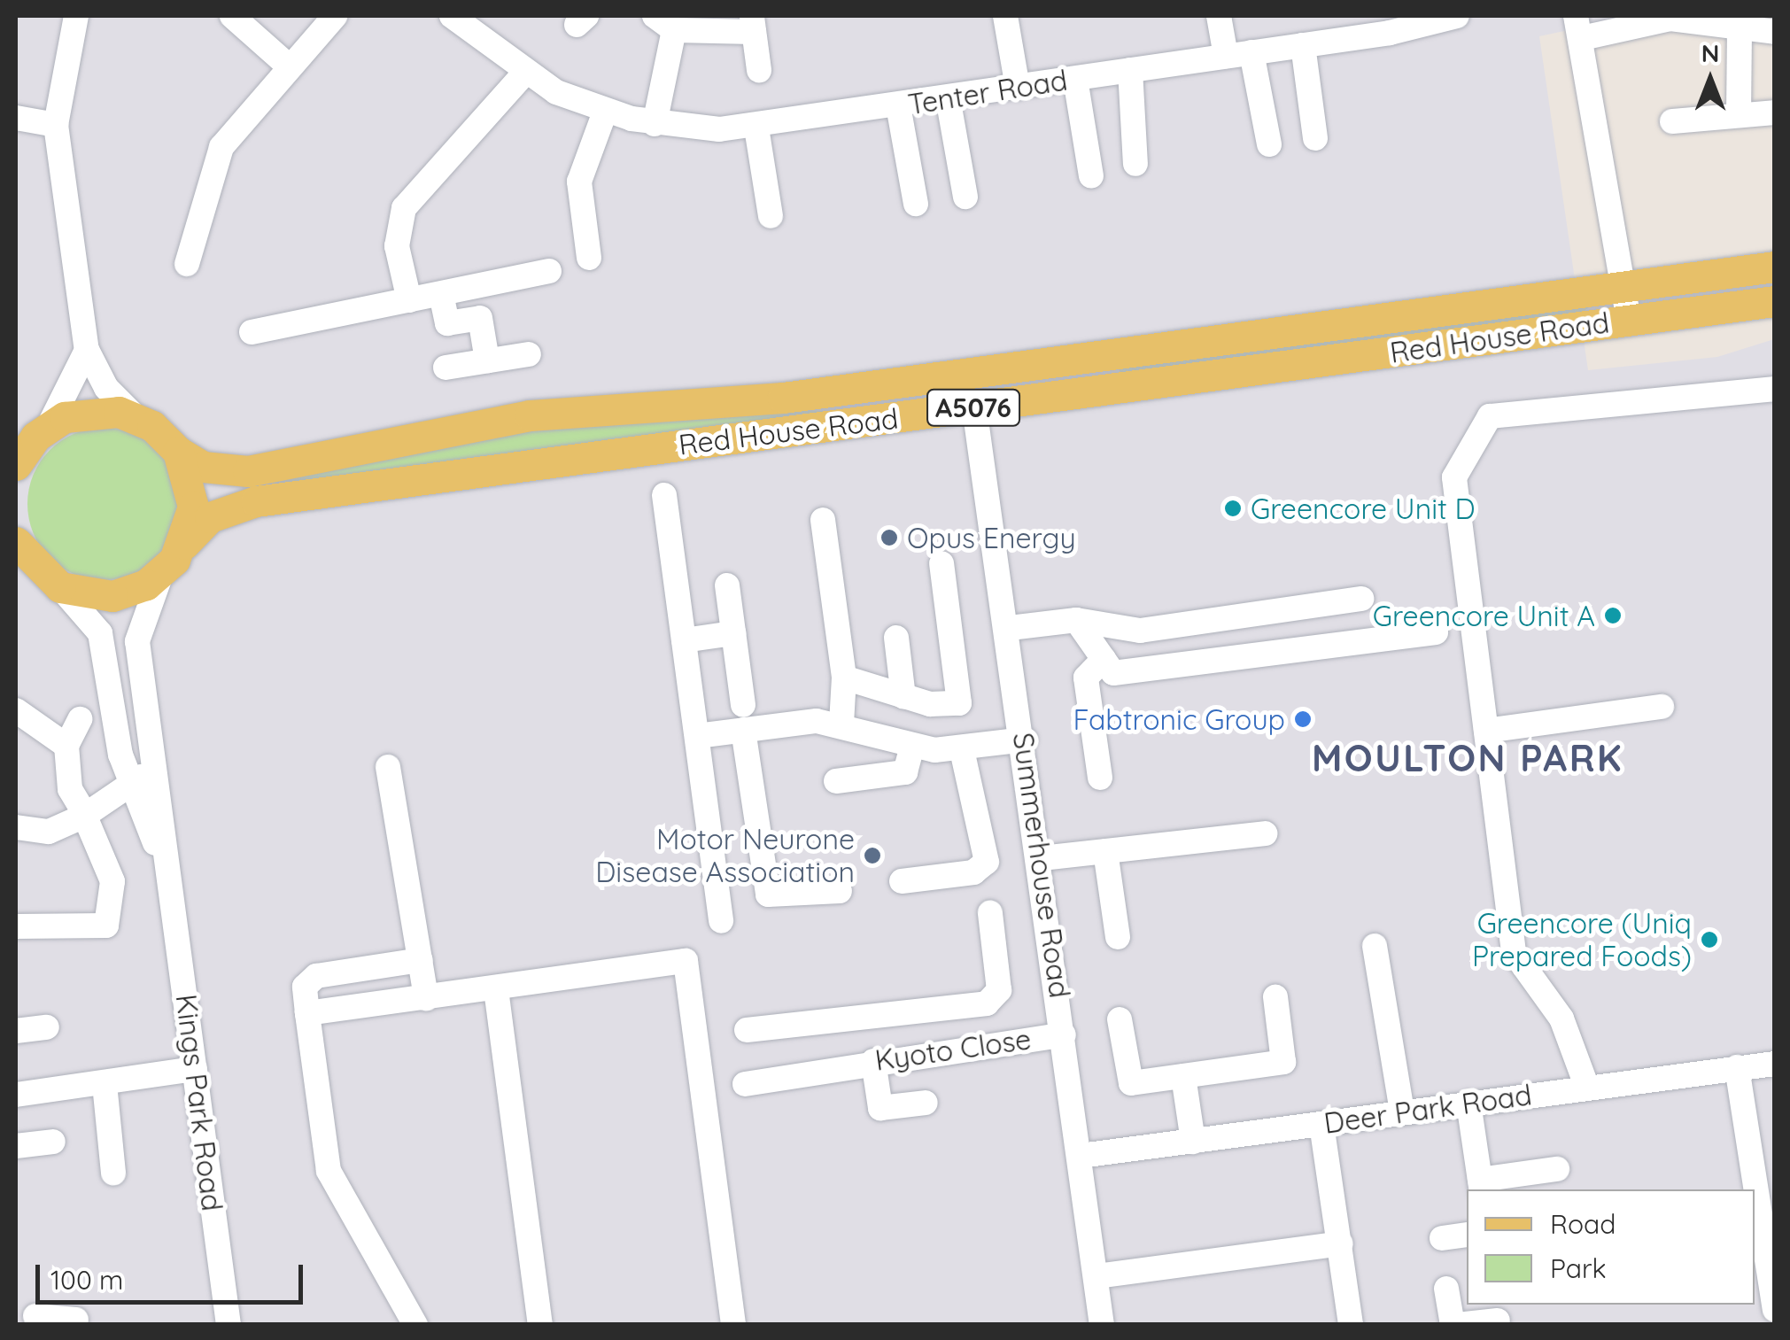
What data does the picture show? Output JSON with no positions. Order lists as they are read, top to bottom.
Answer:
{
  "streets": {
    "main road": ["Red House Road", "A5076"],
    "street": [
      "Tenter Road",
      "Summerhouse Road",
      "Kyoto Close",
      "Kings Park Road",
      "Deer Park Road"
    ]
  },
  "crossings": [
    ["Red House Road", "Summerhouse Road"],
    ["Red House Road", "Kings Park Road"],
    ["Summerhouse Road", "Kyoto Close"],
    ["Summerhouse Road", "Deer Park Road"]
  ],
  "districts": ["MOULTON PARK"],
  "places": [
    "Greencore Unit D",
    "Opus Energy",
    "Greencore Unit A",
    "Fabtronic Group",
    "Motor Neurone Disease Association",
    "Greencore (Uniq Prepared Foods)"
  ],
  "legend": ["Road", "Park"],
  "scale_bar": "100 m",
  "north": "top"
}
